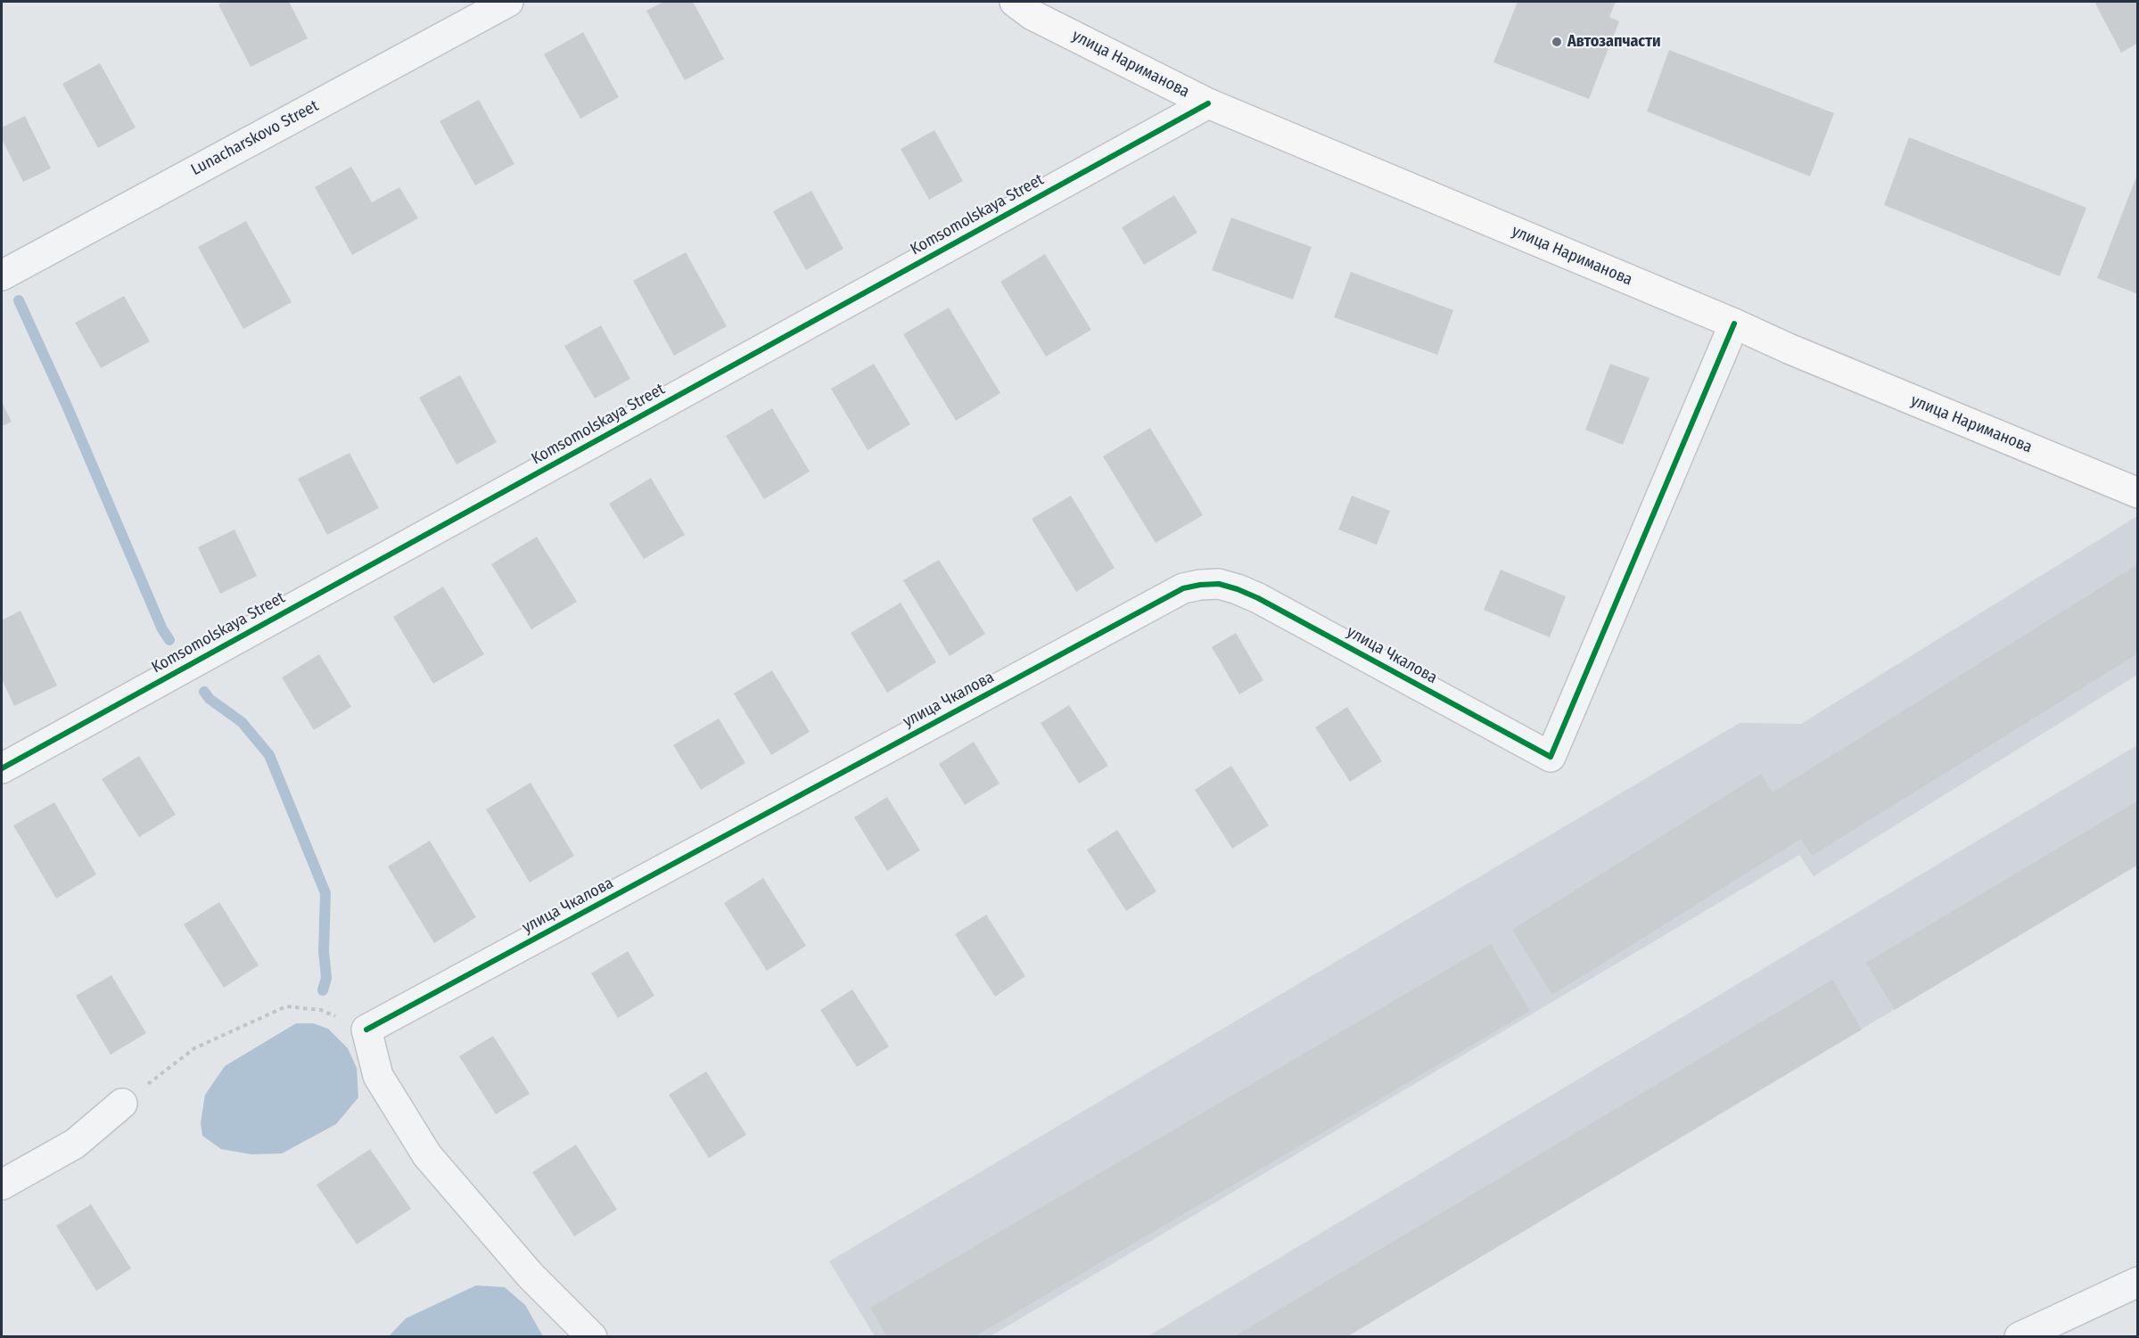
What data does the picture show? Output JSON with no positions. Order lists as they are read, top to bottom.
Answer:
{
  "streets": {
    "main road": ["улица Нариманова"],
    "street": ["Lunacharskovo Street", "Komsomolskaya Street", "улица Чкалова"]
  },
  "crossings": [
    ["улица Нариманова", "Komsomolskaya Street"],
    ["улица Нариманова", "улица Чкалова"]
  ],
  "places": ["Автозапчасти"]
}
